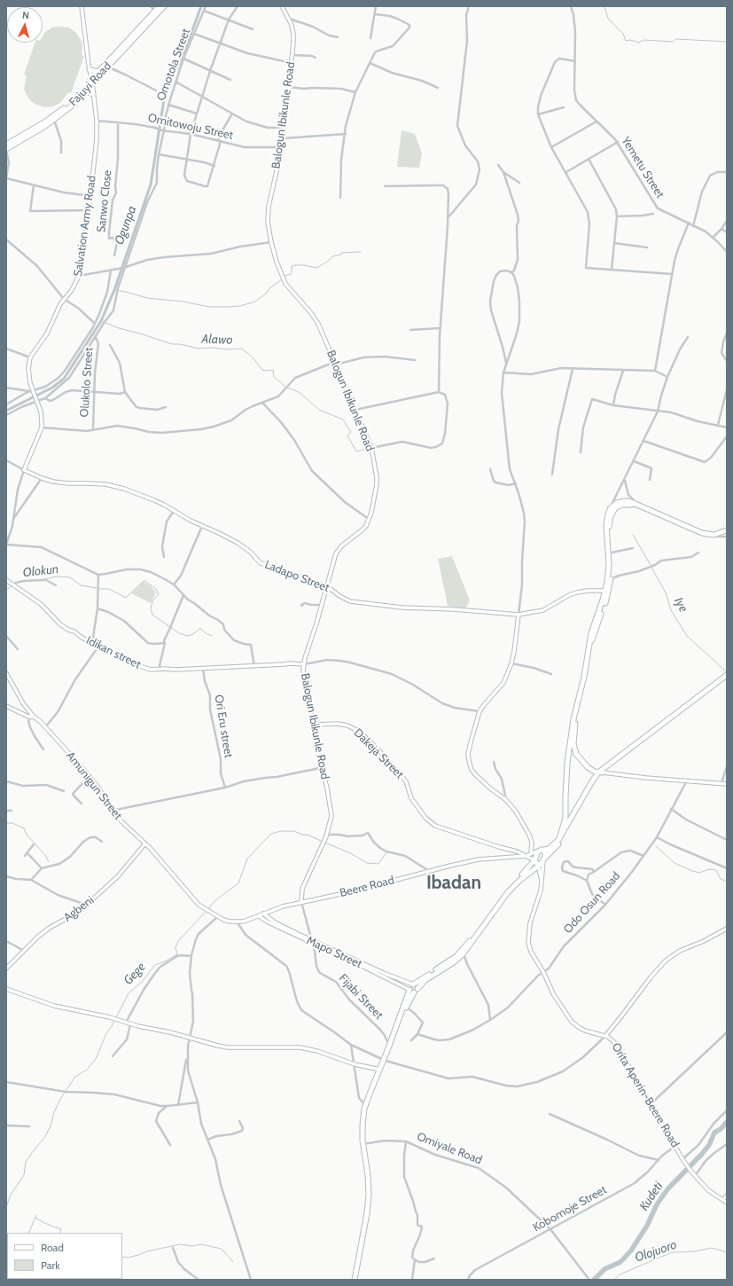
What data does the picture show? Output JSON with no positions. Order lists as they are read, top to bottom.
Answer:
{
  "streets": {
    "highway": ["Fajuyi Road"],
    "main road": [
      "Balogun Ibikunle Road",
      "Salvation Army Road",
      "Ladapo Street",
      "Idikan street",
      "Dakeja Street",
      "Amunigun Street",
      "Beere Road",
      "Agbeni",
      "Mapo Street",
      "Orita Aperin-Beere Road"
    ],
    "street": [
      "Omotola Street",
      "Omitowoju Street",
      "Yemetu Street",
      "Sanwo Close",
      "Olukolo Street",
      "Ori Eru street",
      "Odo Osun Road",
      "Fijabi Street",
      "Omiyale Road",
      "Kobomoje Street"
    ]
  },
  "crossings": [
    ["Omotola Street", "Omitowoju Street"],
    ["Omotola Street", "Olukolo Street"],
    ["Fajuyi Road", "Salvation Army Road"],
    ["Balogun Ibikunle Road", "Omitowoju Street"],
    ["Balogun Ibikunle Road", "Ladapo Street"],
    ["Balogun Ibikunle Road", "Idikan street"],
    ["Balogun Ibikunle Road", "Dakeja Street"],
    ["Balogun Ibikunle Road", "Beere Road"],
    ["Balogun Ibikunle Road", "Fijabi Street"],
    ["Omitowoju Street", "Sanwo Close"],
    ["Omitowoju Street", "Salvation Army Road"],
    ["Idikan street", "Ori Eru street"],
    ["Dakeja Street", "Beere Road"],
    ["Amunigun Street", "Beere Road"],
    ["Amunigun Street", "Agbeni"],
    ["Beere Road", "Mapo Street"],
    ["Beere Road", "Fijabi Street"],
    ["Odo Osun Road", "Orita Aperin-Beere Road"],
    ["Mapo Street", "Fijabi Street"],
    ["Orita Aperin-Beere Road", "Kobomoje Street"],
    ["Omiyale Road", "Kobomoje Street"]
  ],
  "districts": ["Ibadan"],
  "water": [
    "Ogunpa",
    "Alawo",
    "Olokun",
    "Iye",
    "Gege",
    "Kudeti",
    "Olojuoro"
  ],
  "legend": ["Road", "Park"],
  "north": "top"
}
